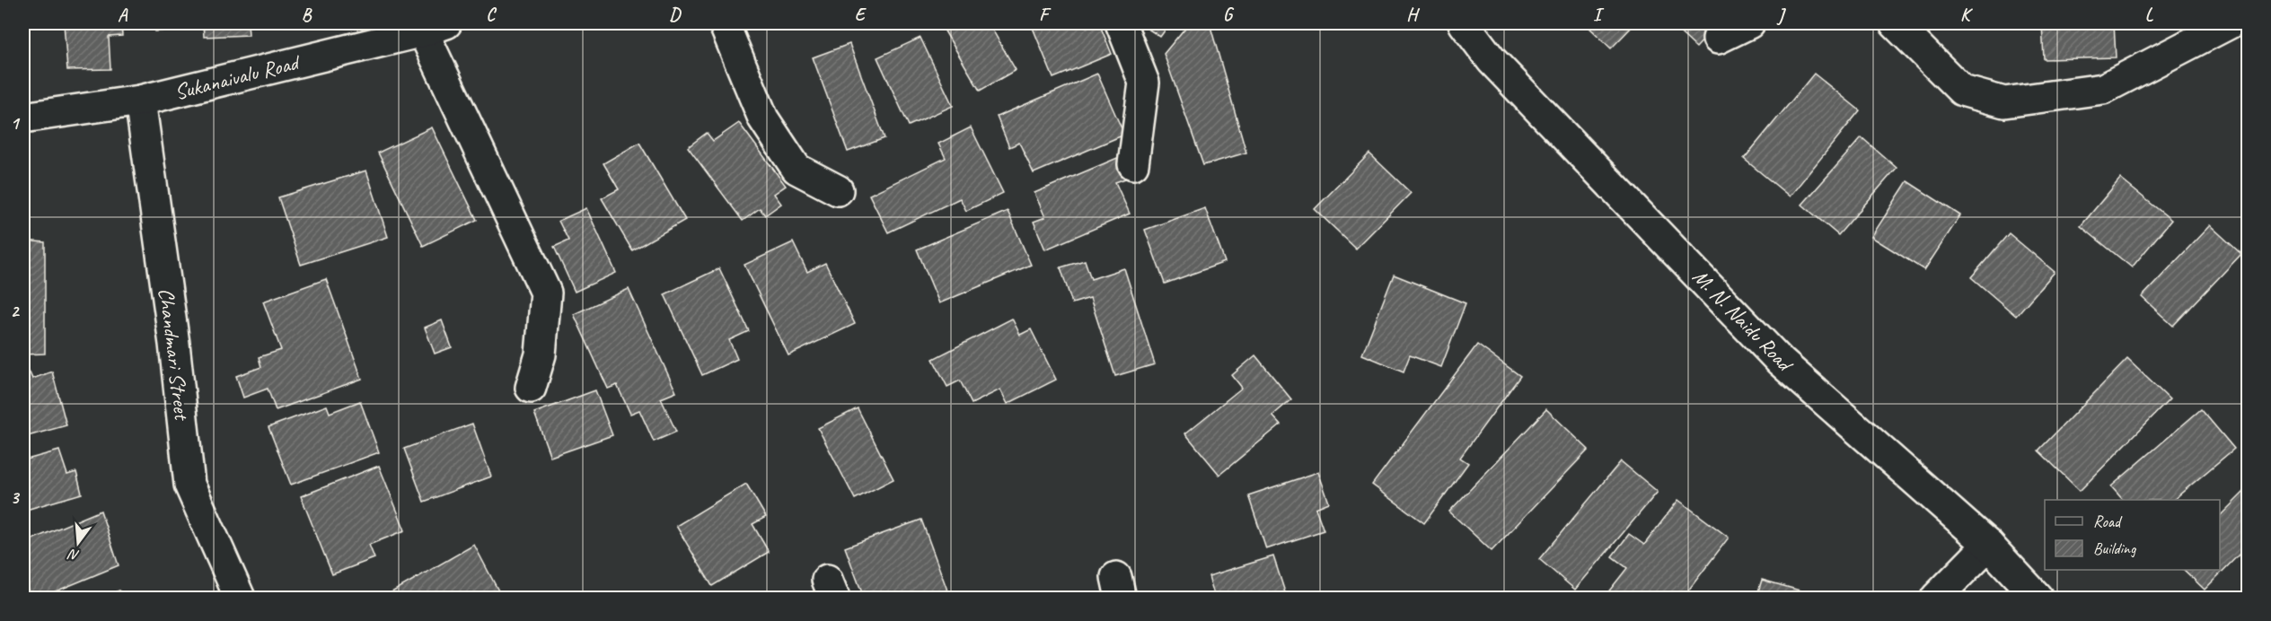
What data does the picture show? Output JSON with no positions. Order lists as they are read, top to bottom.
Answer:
{
  "streets": {
    "street": ["Sukanaivalu Road", "M. N. Naidu Road", "Chandmari Street"]
  },
  "crossings": [
    ["Sukanaivalu Road", "Chandmari Street"]
  ],
  "legend": ["Road", "Building"],
  "north": "bottom",
  "grid": {
    "columns": [
      "A",
      "B",
      "C",
      "D",
      "E",
      "F",
      "G",
      "H",
      "I",
      "J",
      "K",
      "L"
    ],
    "rows": ["1", "2", "3"]
  }
}
